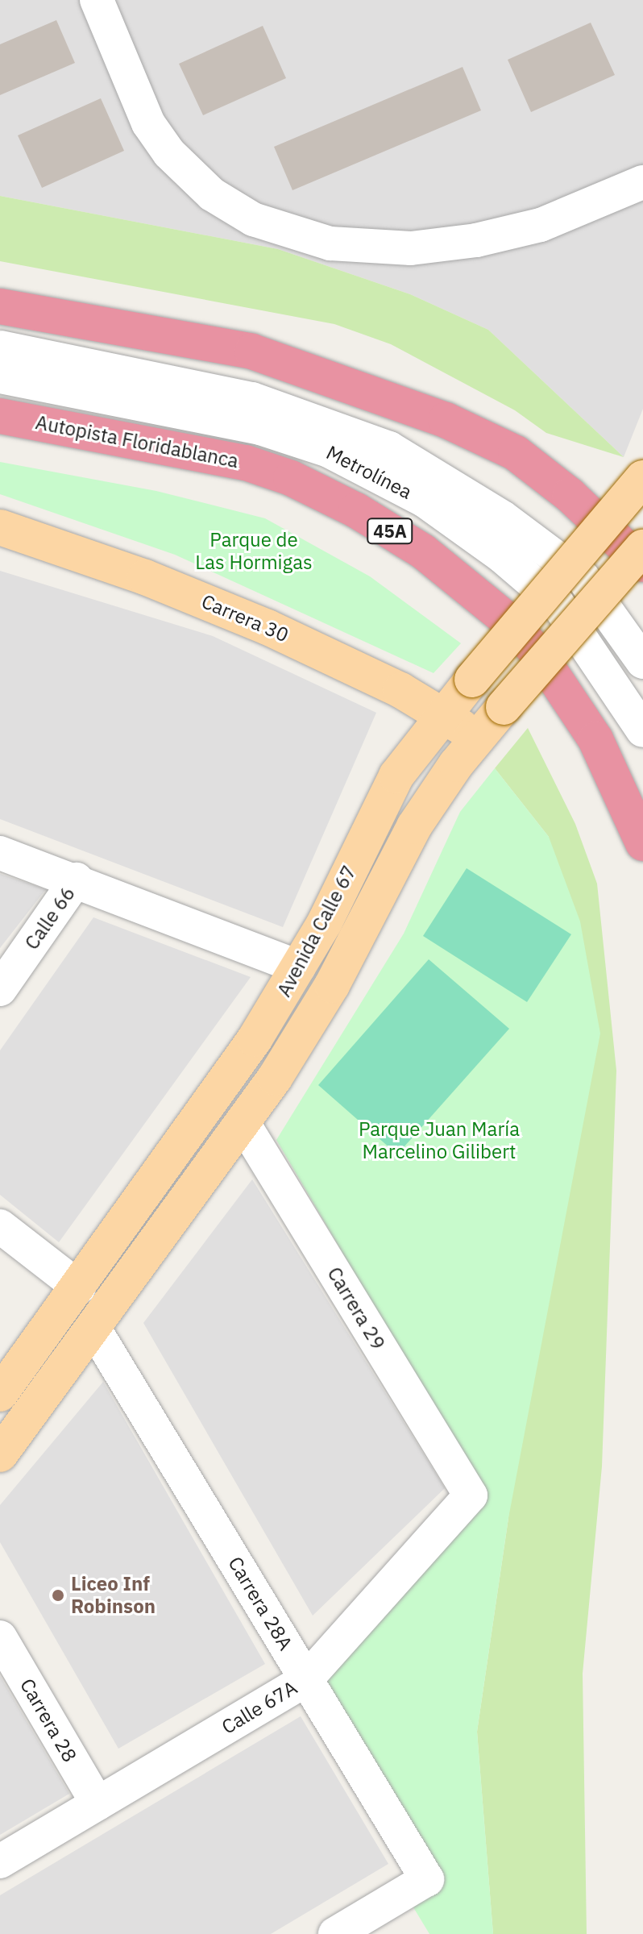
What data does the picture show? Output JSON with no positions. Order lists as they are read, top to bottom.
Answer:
{
  "streets": {
    "highway": ["Autopista Floridablanca", "45A"],
    "main road": ["Carrera 30", "Avenida Calle 67"],
    "street": [
      "Metrolínea",
      "Calle 66",
      "Carrera 29",
      "Carrera 28A",
      "Calle 67A",
      "Carrera 28"
    ]
  },
  "crossings": [
    ["Carrera 30", "Avenida Calle 67"],
    ["Avenida Calle 67", "Carrera 29"],
    ["Avenida Calle 67", "Carrera 28A"],
    ["Carrera 29", "Calle 67A"],
    ["Carrera 28A", "Calle 67A"],
    ["Calle 67A", "Carrera 28"]
  ],
  "parks": ["Parque de Las Hormigas", "Parque Juan María Marcelino Gilibert"],
  "places": ["Liceo Inf Robinson"]
}
